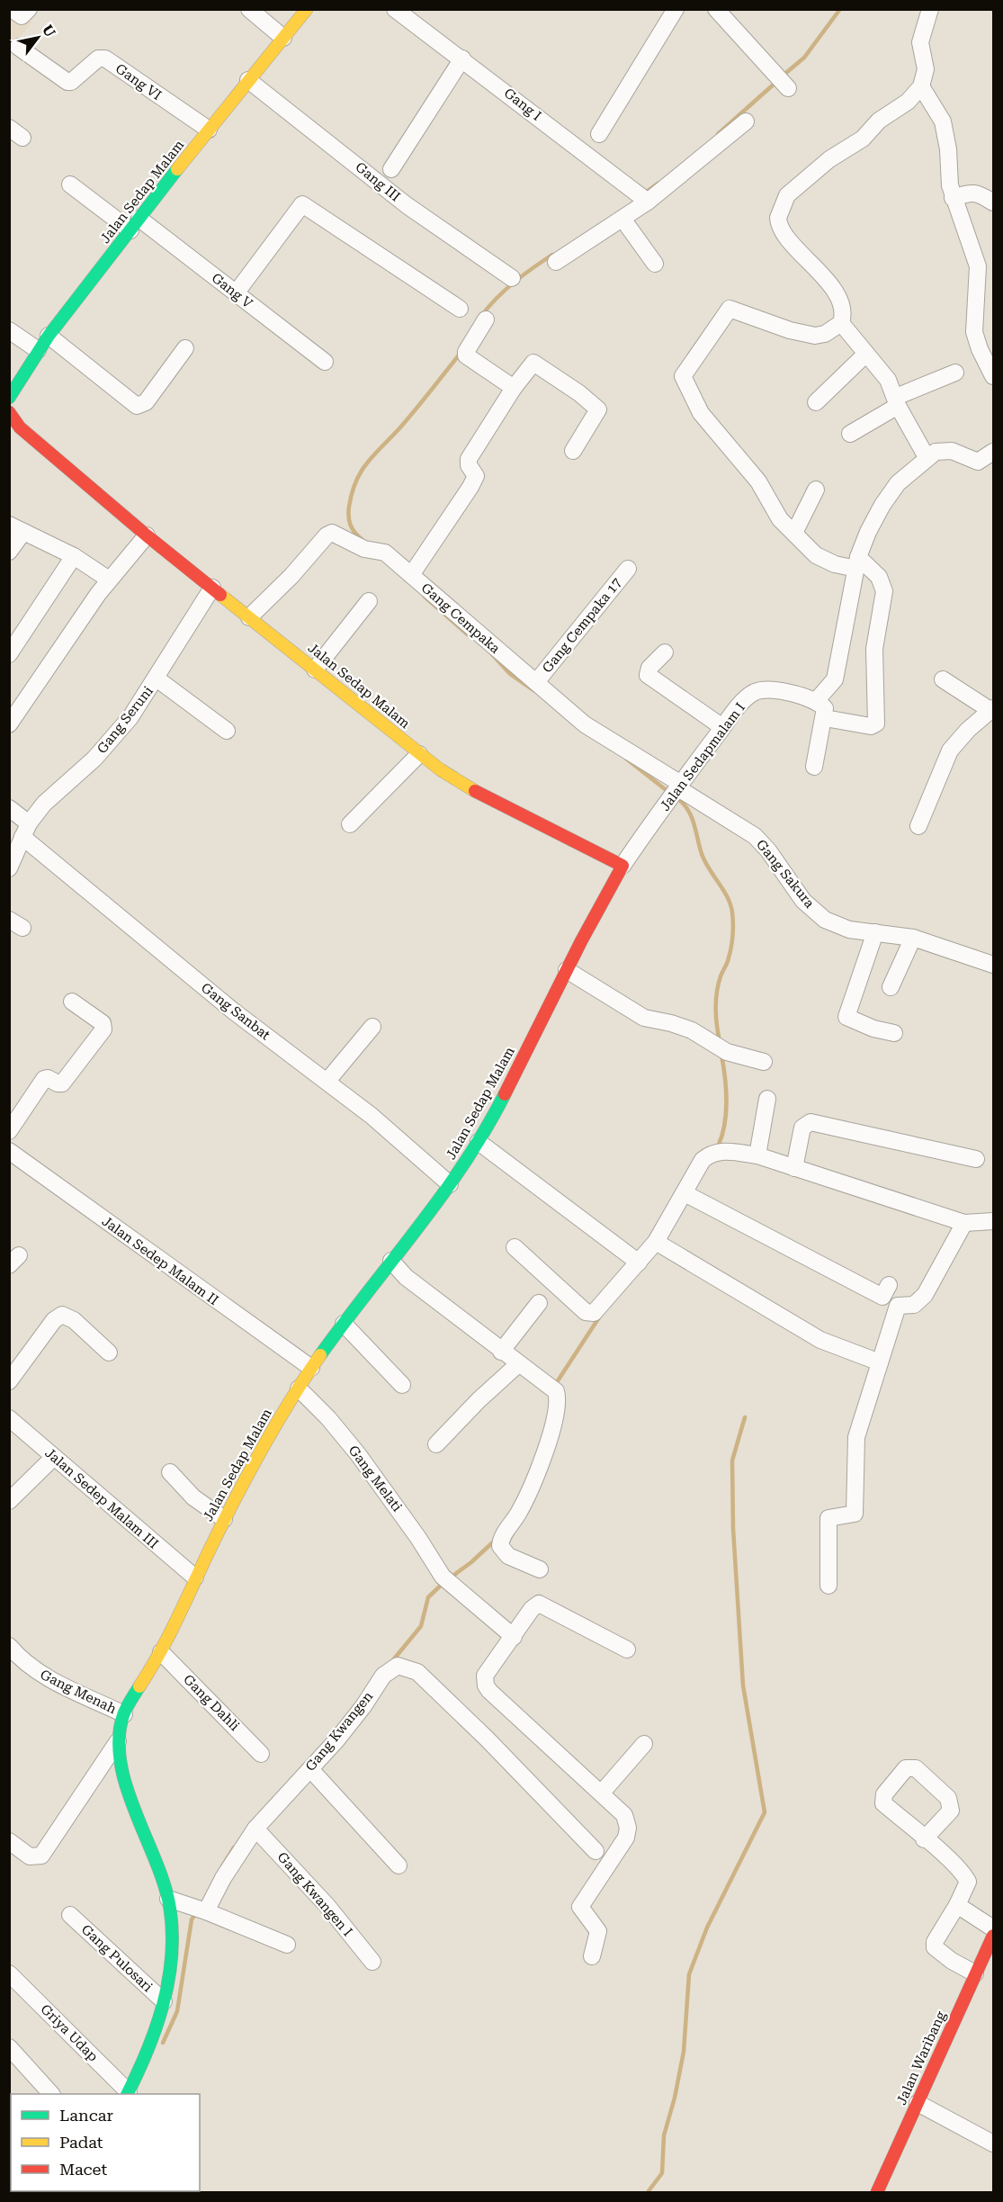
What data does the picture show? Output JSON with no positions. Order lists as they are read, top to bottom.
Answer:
{
  "streets": {
    "street": [
      "Gang VI",
      "Gang I",
      "Gang III",
      "Jalan Sedap Malam",
      "Gang V",
      "Gang Cempaka",
      "Gang Cempaka 17",
      "Gang Seruni",
      "Jalan Sedapmalam I",
      "Gang Sakura",
      "Gang Sanbat",
      "Jalan Sedep Malam II",
      "Gang Melati",
      "Jalan Sedep Malam III",
      "Gang Menah",
      "Gang Dahli",
      "Gang Kwangen",
      "Gang Kwangen I",
      "Gang Pulosari",
      "Griya Udap",
      "Jalan Waribang"
    ]
  },
  "crossings": [
    ["Gang VI", "Jalan Sedap Malam"],
    ["Gang III", "Jalan Sedap Malam"],
    ["Jalan Sedap Malam", "Gang V"],
    ["Jalan Sedap Malam", "Gang Cempaka"],
    ["Jalan Sedap Malam", "Gang Seruni"],
    ["Jalan Sedap Malam", "Jalan Sedapmalam I"],
    ["Jalan Sedap Malam", "Gang Sanbat"],
    ["Jalan Sedap Malam", "Jalan Sedep Malam II"],
    ["Jalan Sedap Malam", "Gang Melati"],
    ["Jalan Sedap Malam", "Jalan Sedep Malam III"],
    ["Jalan Sedap Malam", "Gang Menah"],
    ["Jalan Sedap Malam", "Gang Dahli"],
    ["Jalan Sedap Malam", "Gang Pulosari"],
    ["Jalan Sedap Malam", "Griya Udap"],
    ["Gang Cempaka", "Gang Cempaka 17"],
    ["Gang Cempaka", "Jalan Sedapmalam I"],
    ["Gang Cempaka", "Gang Sakura"],
    ["Gang Seruni", "Gang Sanbat"],
    ["Jalan Sedapmalam I", "Gang Sakura"],
    ["Gang Kwangen", "Gang Kwangen I"]
  ],
  "legend": ["Lancar", "Padat", "Macet"],
  "north": "top right"
}
